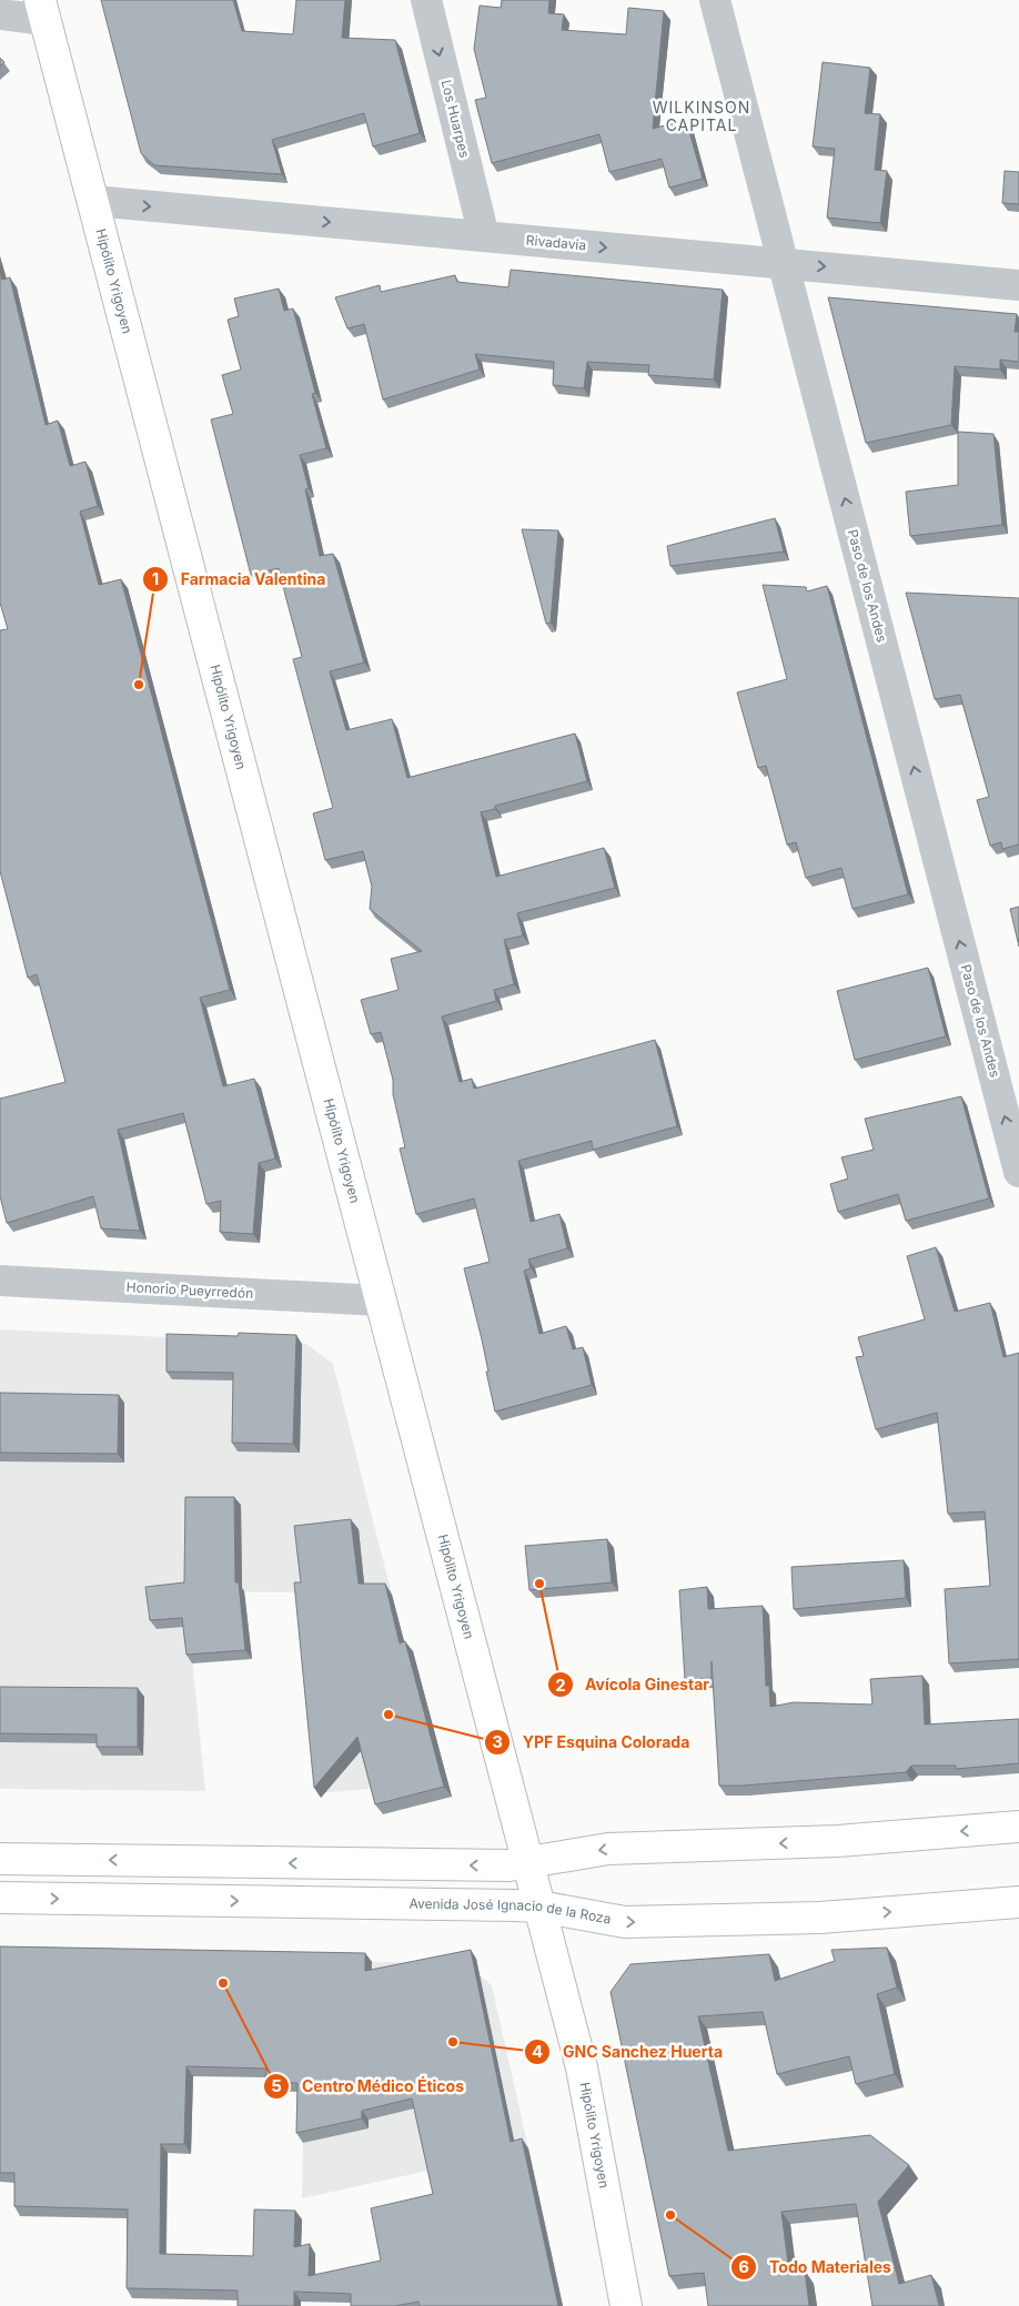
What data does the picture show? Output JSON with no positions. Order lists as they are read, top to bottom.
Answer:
{
  "streets": {
    "main road": ["Hipólito Yrigoyen", "Avenida José Ignacio de la Roza"],
    "street": [
      "Los Huarpes",
      "Rivadavia",
      "Paso de los Andes",
      "Honorio Pueyrredón"
    ]
  },
  "crossings": [
    ["Los Huarpes", "Rivadavia"],
    ["Rivadavia", "Hipólito Yrigoyen"],
    ["Rivadavia", "Paso de los Andes"],
    ["Hipólito Yrigoyen", "Honorio Pueyrredón"],
    ["Hipólito Yrigoyen", "Avenida José Ignacio de la Roza"]
  ],
  "one_way": ["Los Huarpes", "Rivadavia", "Paso de los Andes"],
  "districts": ["WILKINSON CAPITAL"],
  "places": [
    "Farmacia Valentina",
    "Avícola Ginestar",
    "YPF Esquina Colorada",
    "Centro Médico Éticos",
    "GNC Sanchez Huerta",
    "Todo Materiales"
  ]
}
